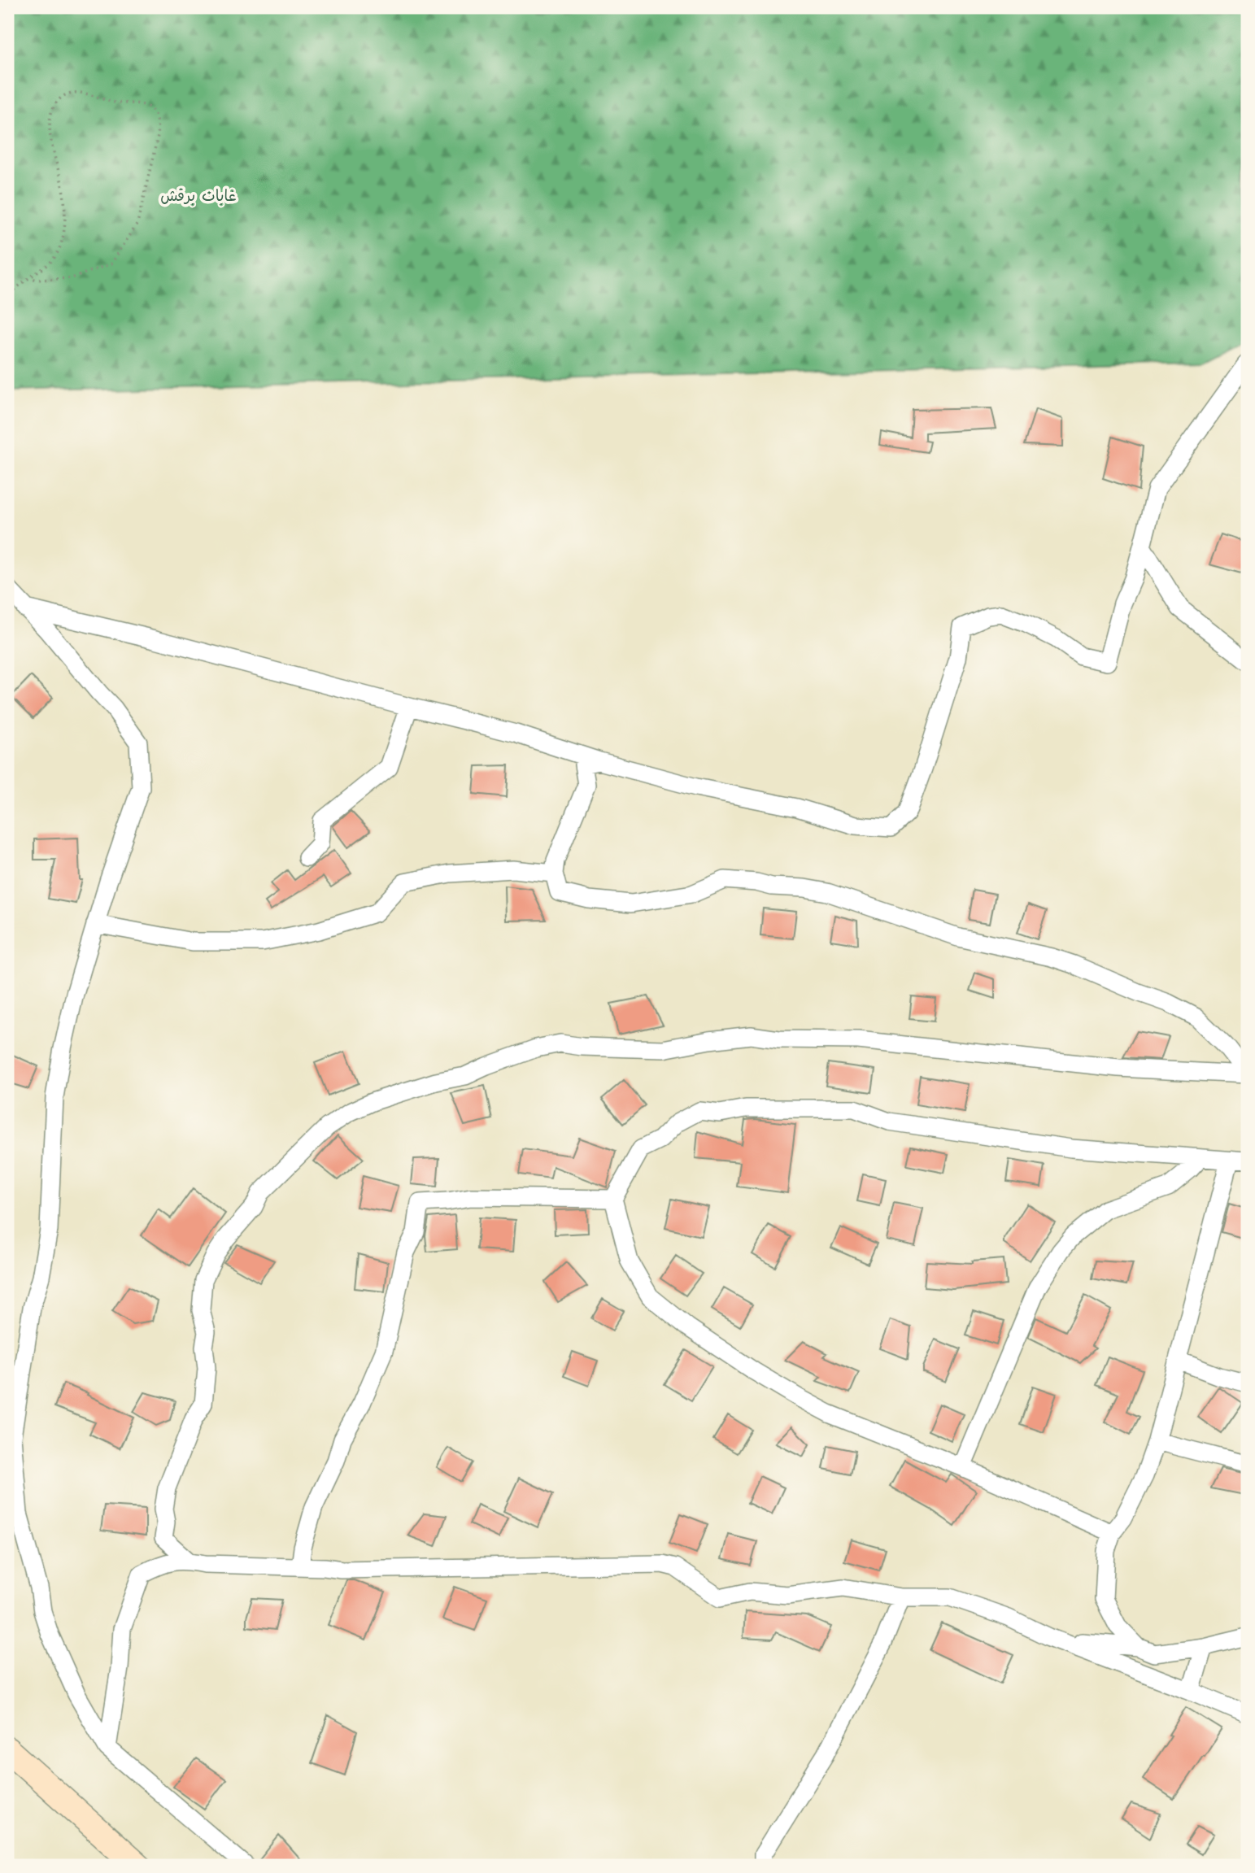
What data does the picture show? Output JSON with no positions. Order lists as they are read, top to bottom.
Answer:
{
  "parks": ["غابات برقش"]
}
